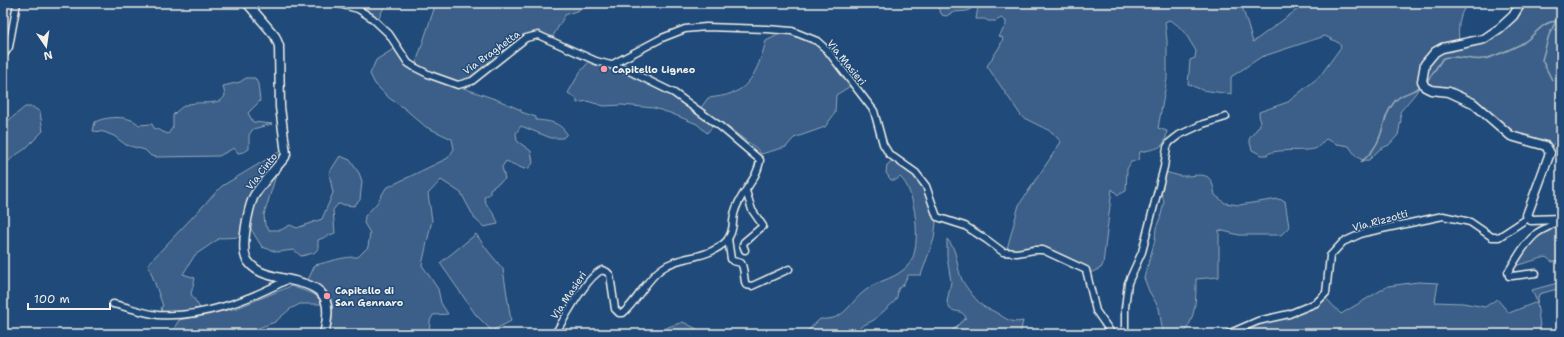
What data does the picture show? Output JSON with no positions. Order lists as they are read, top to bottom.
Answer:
{
  "streets": {
    "street": [
      "Via Braghetta",
      "Via Masieri",
      "Via Cinto",
      "Via Rizzotti"
    ]
  },
  "crossings": [
    ["Via Braghetta", "Via Masieri"]
  ],
  "places": ["Capitello Ligneo", "Capitello di San Gennaro"],
  "scale_bar": "100 m",
  "north": "bottom"
}
